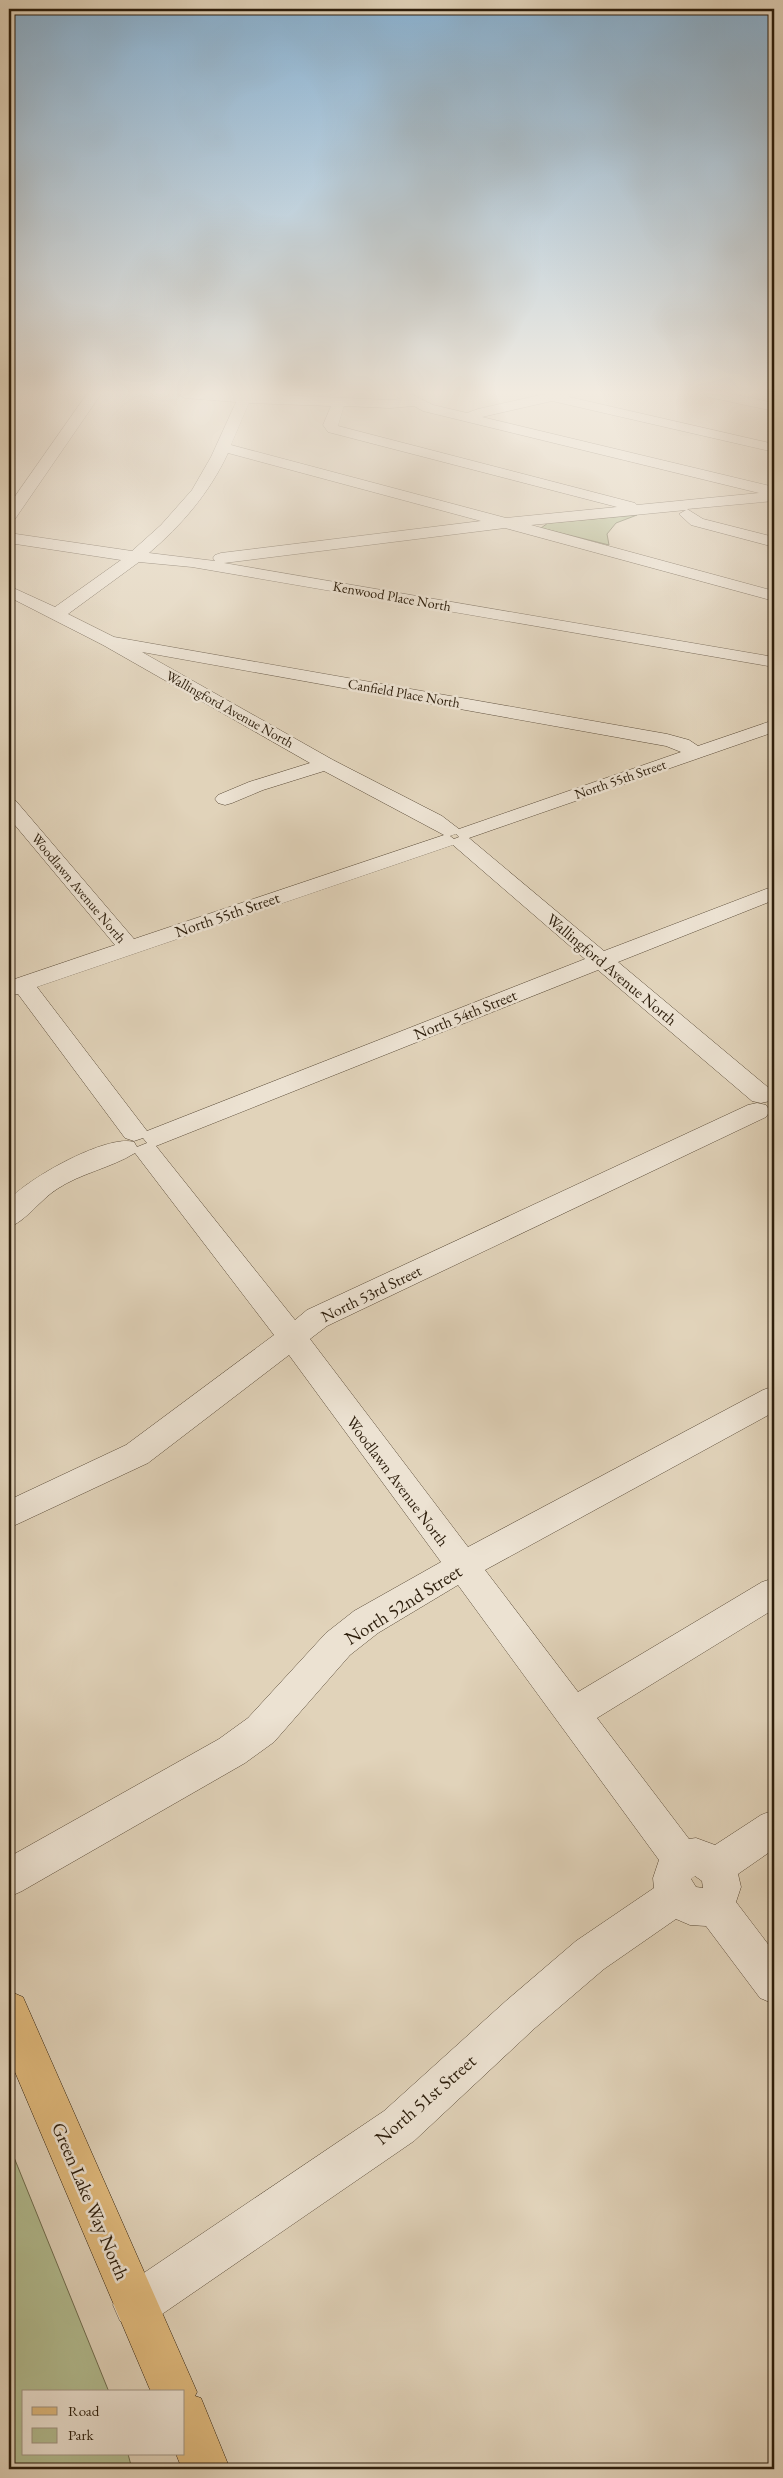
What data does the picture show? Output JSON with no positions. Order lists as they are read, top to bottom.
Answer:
{
  "streets": {
    "main road": ["Green Lake Way North"],
    "street": [
      "Kenwood Place North",
      "Canfield Place North",
      "Wallingford Avenue North",
      "North 55th Street",
      "Woodlawn Avenue North",
      "North 54th Street",
      "North 53rd Street",
      "North 52nd Street",
      "North 51st Street"
    ]
  },
  "crossings": [
    ["Canfield Place North", "Wallingford Avenue North"],
    ["Canfield Place North", "North 55th Street"],
    ["Wallingford Avenue North", "North 55th Street"],
    ["Wallingford Avenue North", "North 54th Street"],
    ["Wallingford Avenue North", "North 53rd Street"],
    ["North 55th Street", "Woodlawn Avenue North"],
    ["Woodlawn Avenue North", "North 54th Street"],
    ["Woodlawn Avenue North", "North 53rd Street"],
    ["Woodlawn Avenue North", "North 52nd Street"],
    ["Woodlawn Avenue North", "North 51st Street"],
    ["North 51st Street", "Green Lake Way North"]
  ],
  "legend": ["Road", "Park"]
}
